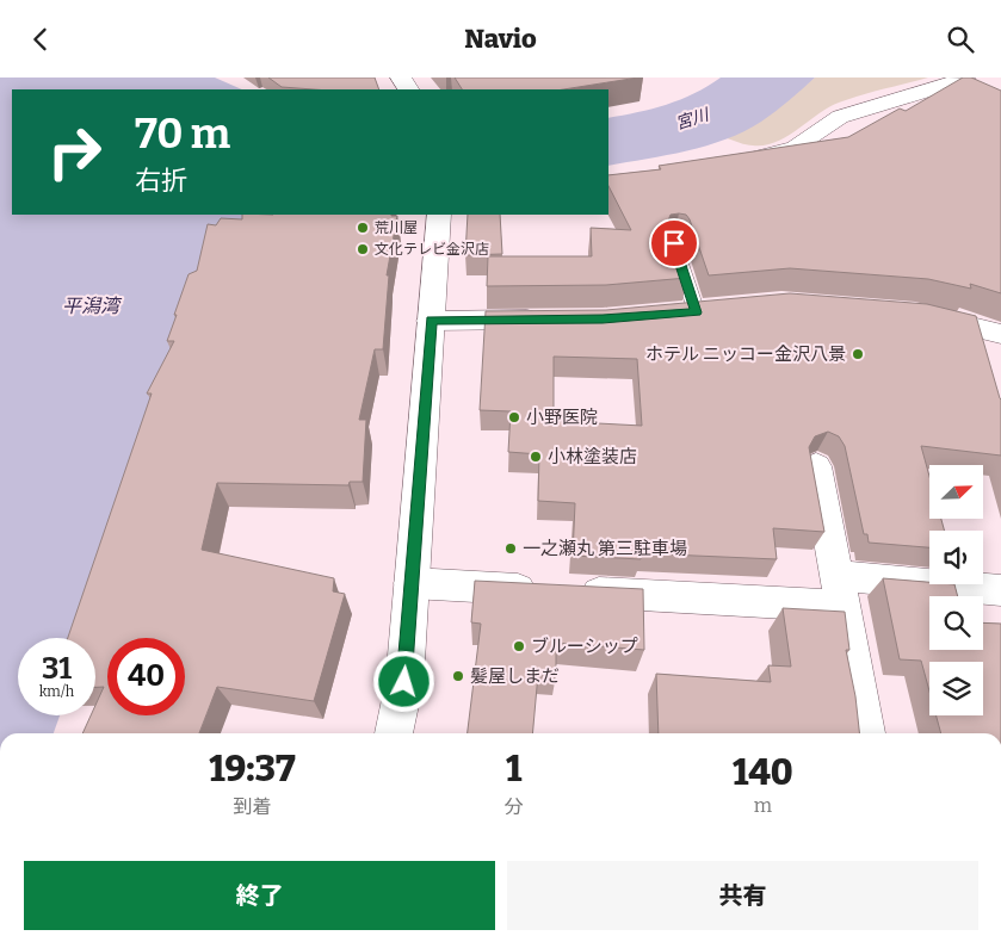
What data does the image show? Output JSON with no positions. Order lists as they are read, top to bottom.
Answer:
{
  "water": ["宮川", "平潟湾"],
  "places": [
    "荒川屋",
    "文化テレビ金沢店",
    "ホテル ニッコー金沢八景",
    "小野医院",
    "小林塗装店",
    "一之瀬丸 第三駐車場",
    "ブルーシップ",
    "髪屋しまだ"
  ],
  "north": "top right",
  "page": {
    "header": "Navio",
    "turn": ["70 m", "右折"],
    "speed": "31 km/h",
    "limit": "40",
    "eta": [
      "19:37",
      "到着",
      "1",
      "分",
      "140",
      "m"
    ],
    "buttons": ["終了", "共有"]
  }
}
